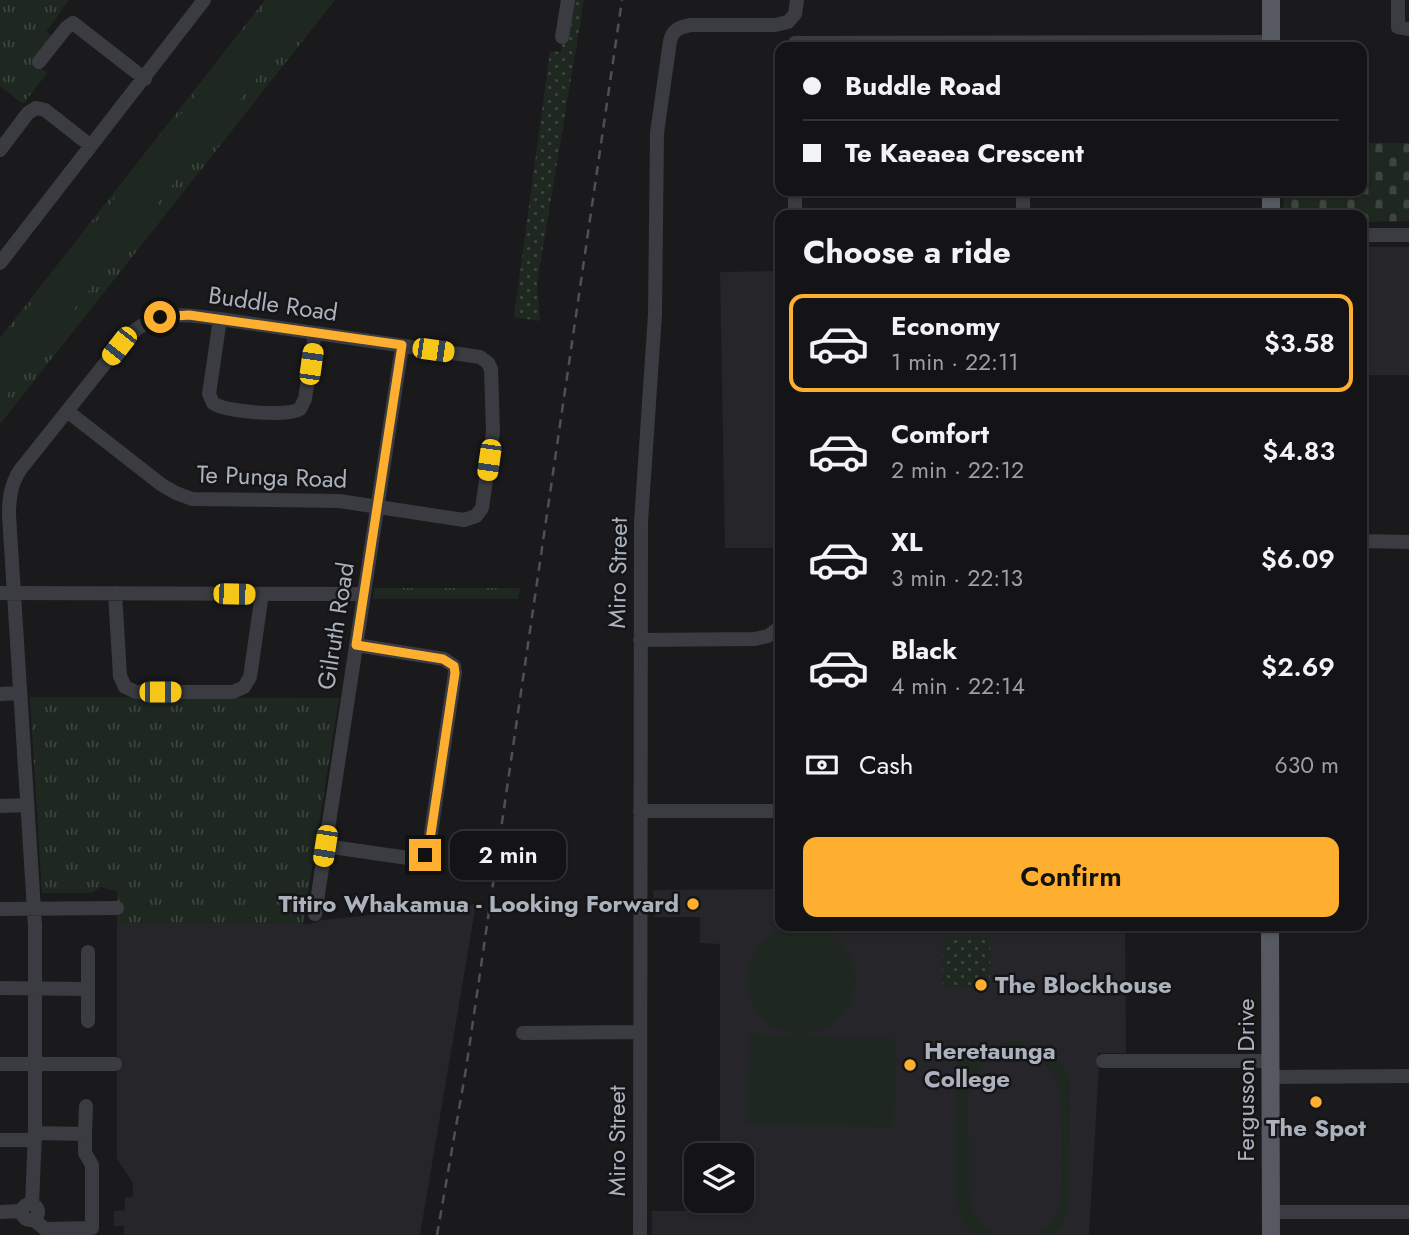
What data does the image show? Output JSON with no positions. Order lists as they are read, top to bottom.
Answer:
{
  "streets": {
    "main road": ["Fergusson Drive"],
    "street": [
      "Buddle Road",
      "Te Punga Road",
      "Miro Street",
      "Gilruth Road"
    ]
  },
  "crossings": [
    ["Buddle Road", "Te Punga Road"],
    ["Buddle Road", "Gilruth Road"],
    ["Te Punga Road", "Gilruth Road"]
  ],
  "places": [
    "Titiro Whakamua - Looking Forward",
    "The Blockhouse",
    "Heretaunga College",
    "The Spot"
  ],
  "page": {
    "banner": ["Buddle Road", "Te Kaeaea Crescent"],
    "heading": "Choose a ride",
    "list": [
      {
        "name": "Economy",
        "note": "1 min · 22:11",
        "value": "$3.58"
      },
      {
        "name": "Comfort",
        "note": "2 min · 22:12",
        "value": "$4.83"
      },
      {
        "name": "XL",
        "note": "3 min · 22:13",
        "value": "$6.09"
      },
      {
        "name": "Black",
        "note": "4 min · 22:14",
        "value": "$2.69"
      }
    ],
    "pay": ["Cash", "630 m"],
    "buttons": "Confirm",
    "bubble": "2 min"
  }
}
